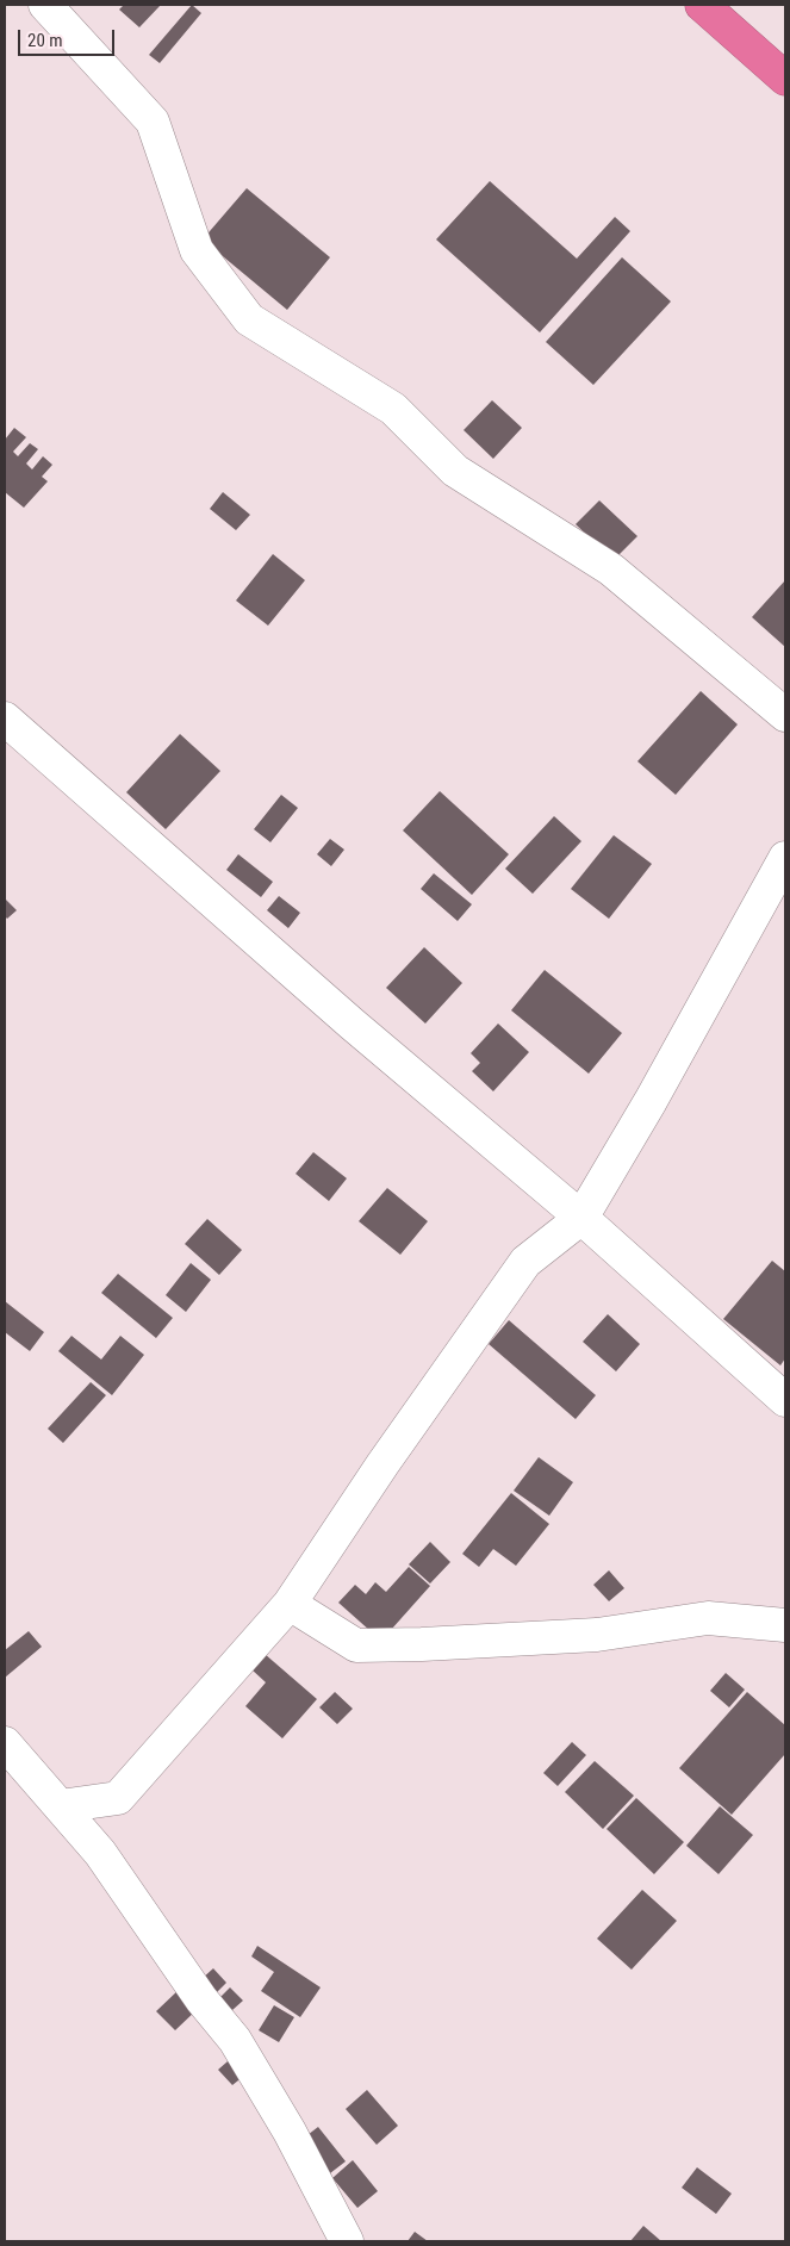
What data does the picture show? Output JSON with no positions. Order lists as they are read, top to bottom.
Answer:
{
  "scale_bar": "20 m"
}
